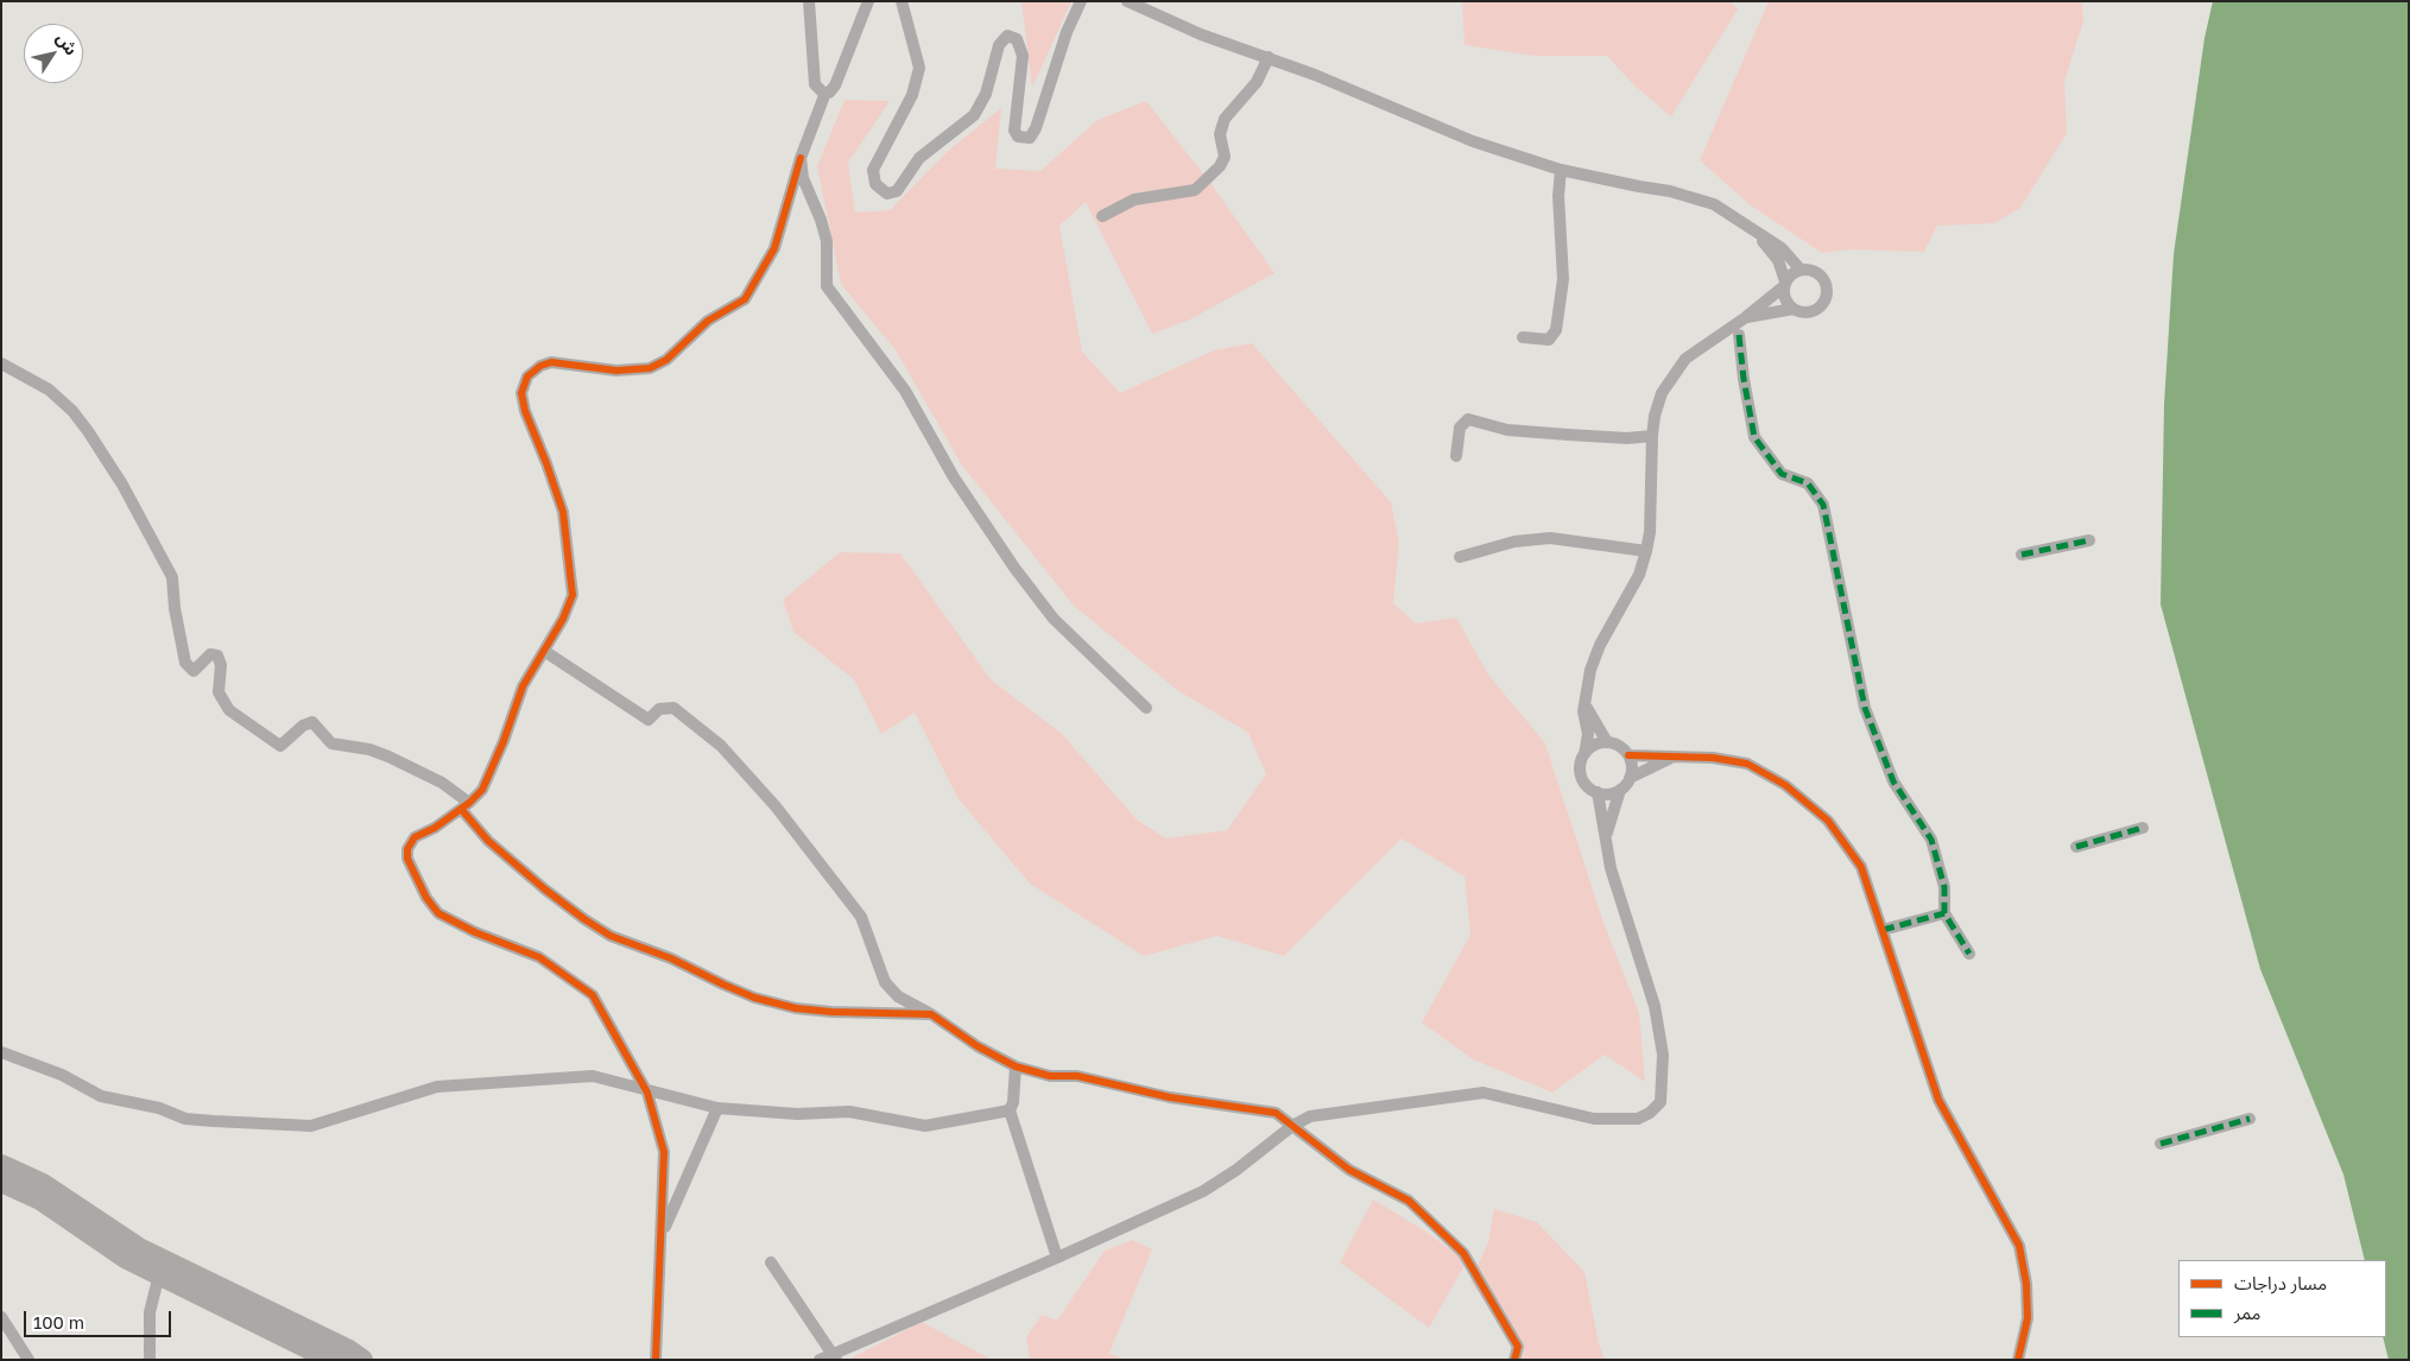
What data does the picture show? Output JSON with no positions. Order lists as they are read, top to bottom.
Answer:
{
  "legend": ["مسار دراجات", "ممر"],
  "scale_bar": "100 m",
  "north": "top right"
}
